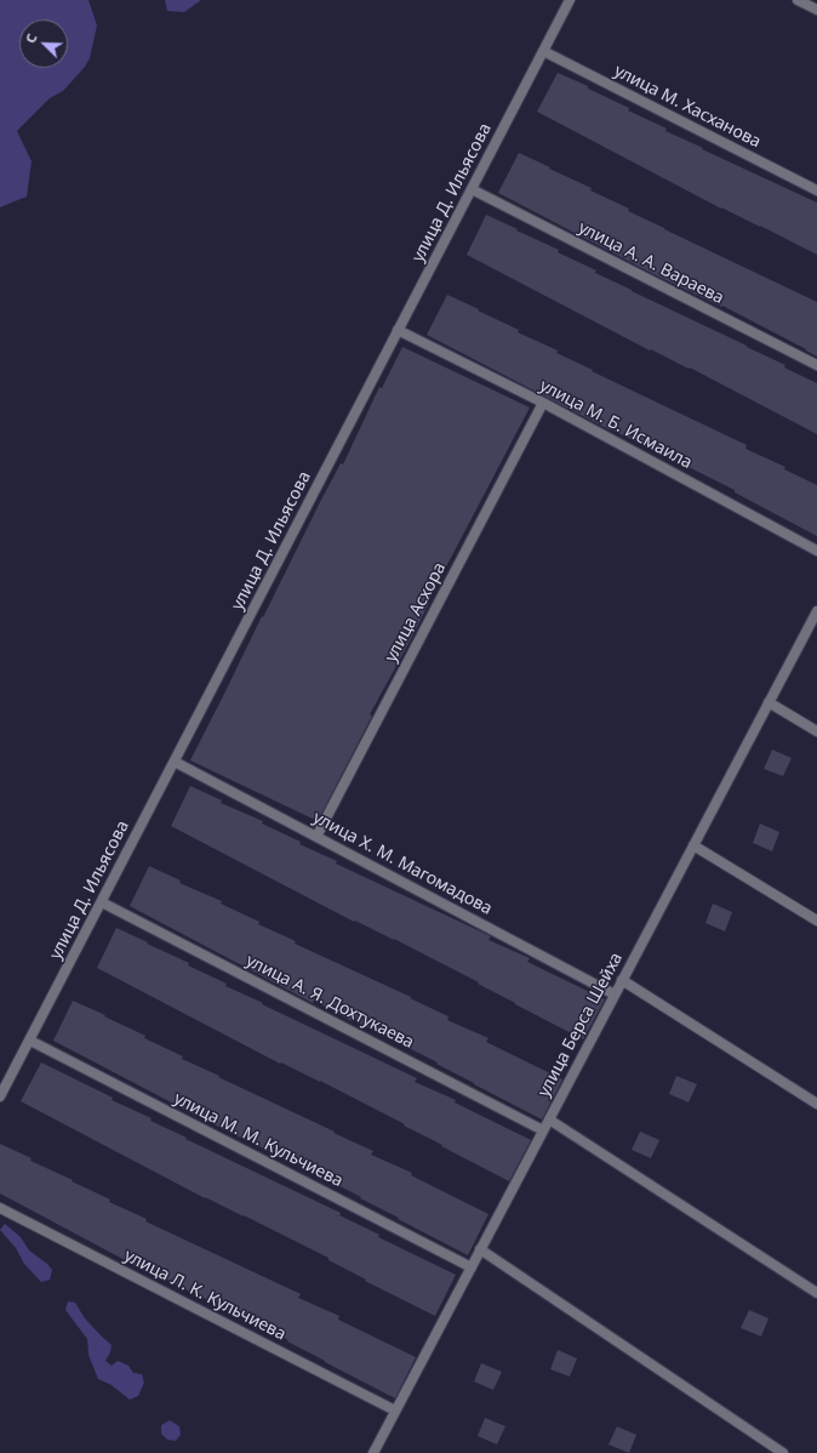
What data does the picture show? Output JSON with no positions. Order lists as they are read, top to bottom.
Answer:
{
  "streets": {
    "street": [
      "улица М. Хасханова",
      "улица Д. Ильясова",
      "улица А. А. Вараева",
      "улица М. Б. Исмаила",
      "улица Асхора",
      "улица Х. М. Магомадова",
      "улица А. Я. Дохтукаева",
      "улица Берса Шейха",
      "улица М. М. Кульчиева",
      "улица Л. К. Кульчиева"
    ]
  },
  "crossings": [
    ["улица М. Хасханова", "улица Д. Ильясова"],
    ["улица Д. Ильясова", "улица А. А. Вараева"],
    ["улица Д. Ильясова", "улица М. Б. Исмаила"],
    ["улица Д. Ильясова", "улица Х. М. Магомадова"],
    ["улица Д. Ильясова", "улица А. Я. Дохтукаева"],
    ["улица Д. Ильясова", "улица М. М. Кульчиева"],
    ["улица М. Б. Исмаила", "улица Асхора"],
    ["улица Асхора", "улица Х. М. Магомадова"],
    ["улица Х. М. Магомадова", "улица Берса Шейха"],
    ["улица А. Я. Дохтукаева", "улица Берса Шейха"],
    ["улица Берса Шейха", "улица М. М. Кульчиева"],
    ["улица Берса Шейха", "улица Л. К. Кульчиева"]
  ],
  "north": "top left"
}
